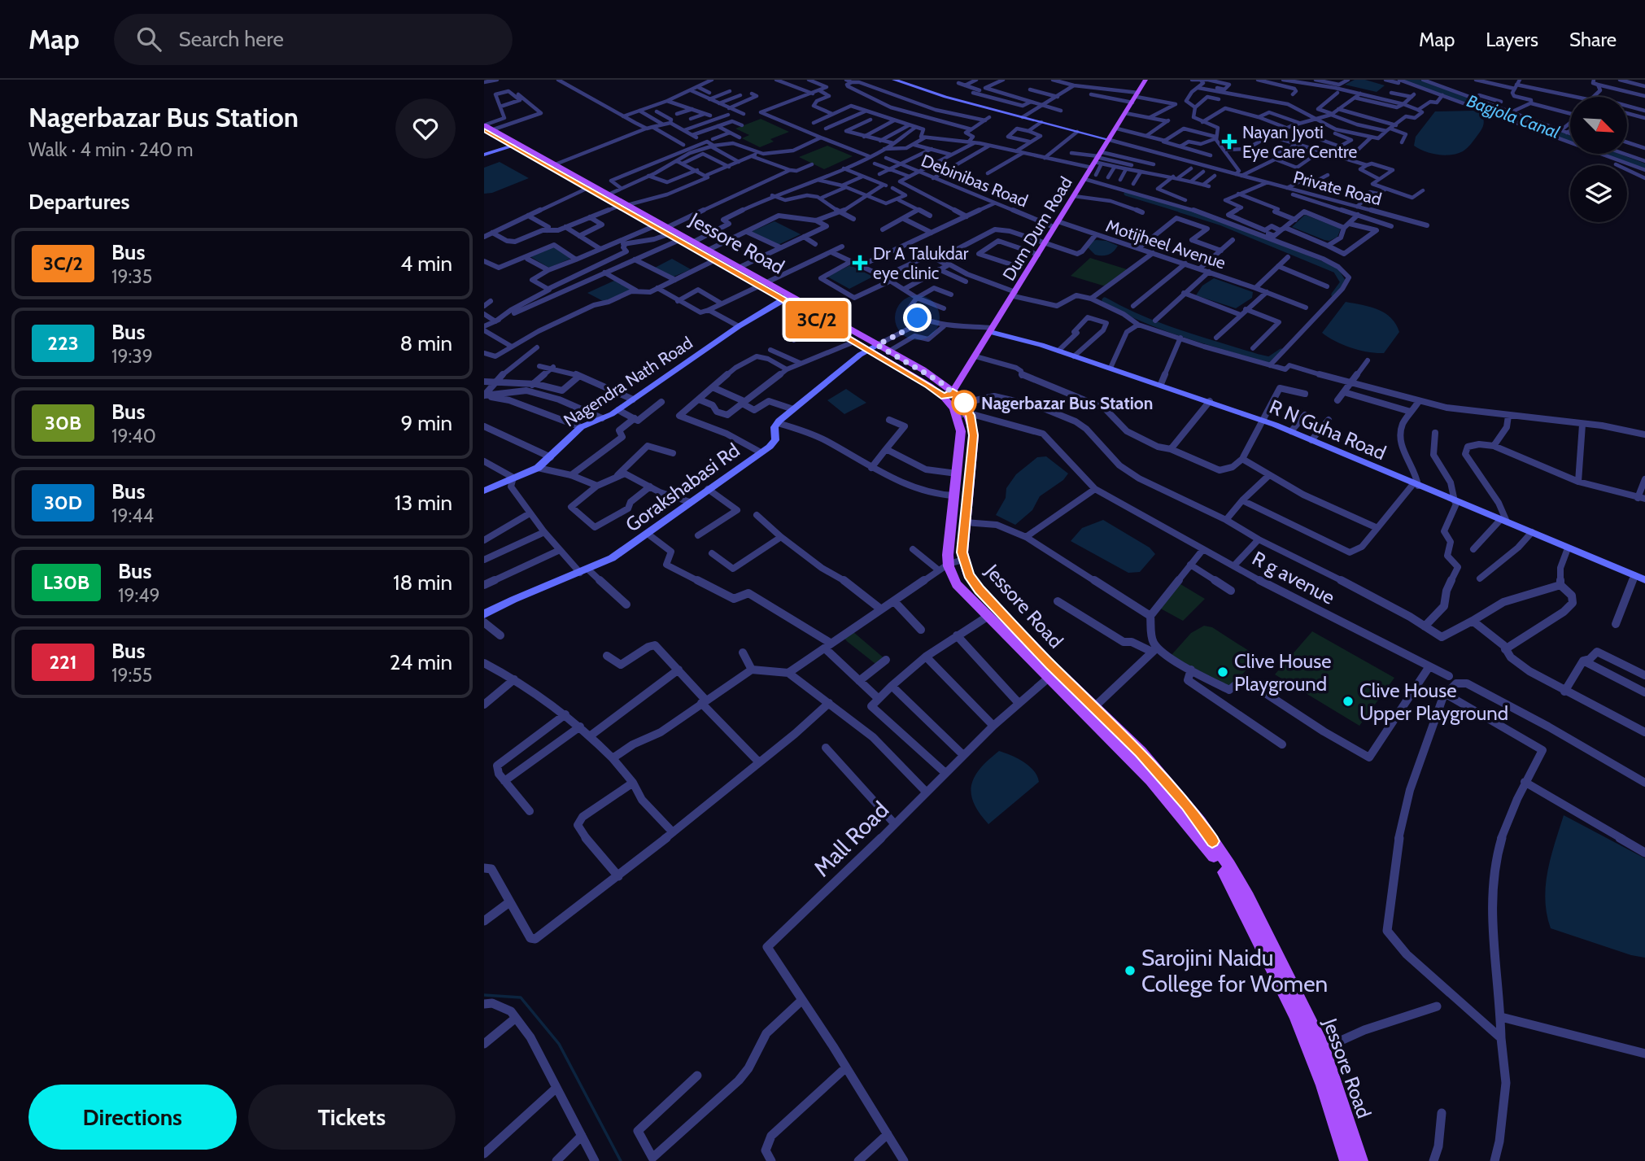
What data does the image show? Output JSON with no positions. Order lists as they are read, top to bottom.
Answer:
{
  "streets": {
    "main road": ["Dum Dum Road", "Jessore Road"],
    "street": [
      "Debinibas Road",
      "Private Road",
      "Motijheel Avenue",
      "Nagendra Nath Road",
      "R N Guha Road",
      "Gorakshabasi Rd",
      "R g avenue",
      "Mall Road"
    ]
  },
  "crossings": [
    ["Debinibas Road", "Dum Dum Road"],
    ["Debinibas Road", "Motijheel Avenue"],
    ["Private Road", "Dum Dum Road"],
    ["Dum Dum Road", "Jessore Road"],
    ["Dum Dum Road", "Motijheel Avenue"],
    ["Dum Dum Road", "R N Guha Road"],
    ["Jessore Road", "Nagendra Nath Road"],
    ["Jessore Road", "Gorakshabasi Rd"],
    ["Jessore Road", "R g avenue"],
    ["Jessore Road", "Mall Road"]
  ],
  "water": ["Bagjola Canal"],
  "places": {
    "health": ["Nayan Jyoti Eye Care Centre", "Dr A Talukdar eye clinic"],
    "other": [
      "Nagerbazar Bus Station",
      "Clive House Playground",
      "Clive House Upper Playground",
      "Sarojini Naidu College for Women"
    ]
  },
  "lines": ["bus line 3C/2"],
  "north": "bottom right",
  "page": {
    "header": "Map",
    "search": "Search here",
    "nav": ["Map", "Layers", "Share"],
    "heading": [
      ["Nagerbazar Bus Station", "Walk · 4 min · 240 m"],
      "Departures"
    ],
    "on_map": "3C/2",
    "list": [
      {
        "mark": "3C/2",
        "name": "Bus",
        "note": "19:35",
        "value": "4 min"
      },
      {
        "mark": "223",
        "name": "Bus",
        "note": "19:39",
        "value": "8 min"
      },
      {
        "mark": "30B",
        "name": "Bus",
        "note": "19:40",
        "value": "9 min"
      },
      {
        "mark": "30D",
        "name": "Bus",
        "note": "19:44",
        "value": "13 min"
      },
      {
        "mark": "L30B",
        "name": "Bus",
        "note": "19:49",
        "value": "18 min"
      },
      {
        "mark": "221",
        "name": "Bus",
        "note": "19:55",
        "value": "24 min"
      }
    ],
    "buttons": ["Directions", "Tickets"]
  }
}
